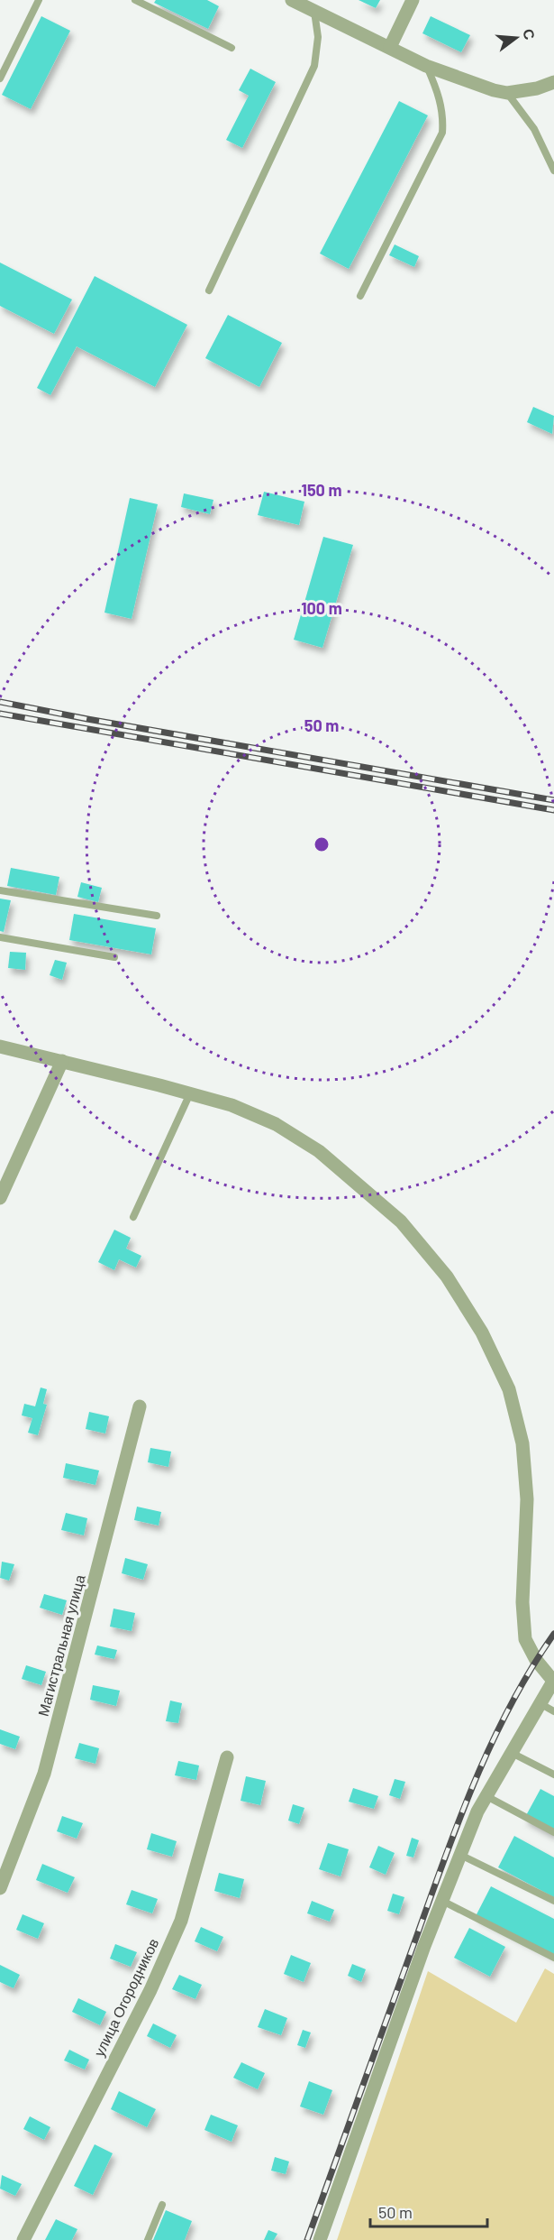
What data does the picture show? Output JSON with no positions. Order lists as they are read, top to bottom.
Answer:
{
  "streets": {
    "street": ["Магистральная улица", "улица Огородников"]
  },
  "scale_bar": "50 m",
  "north": "right",
  "rings": ["150 m", "100 m", "50 m"]
}
